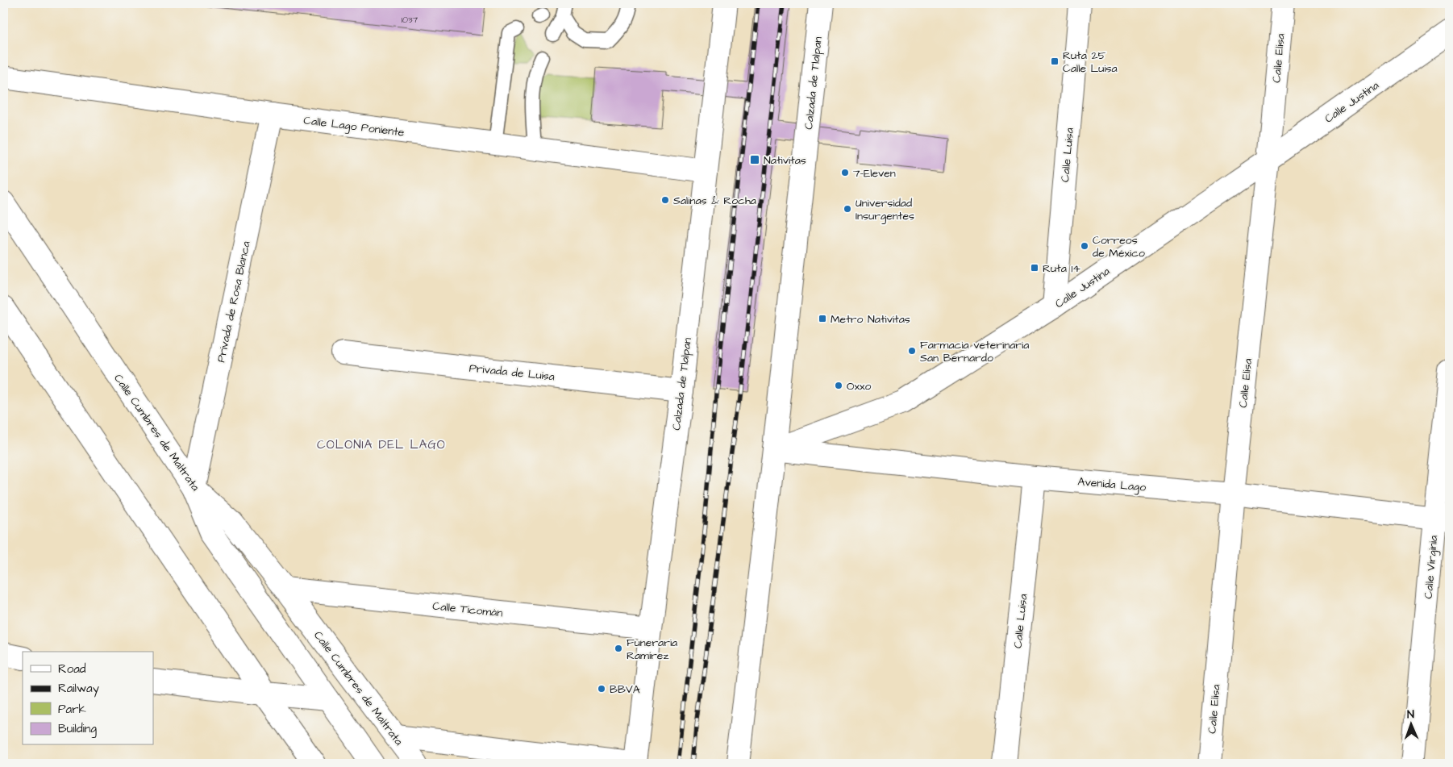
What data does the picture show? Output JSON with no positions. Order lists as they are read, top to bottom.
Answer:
{
  "streets": {
    "main road": [
      "Calle Elisa",
      "Calzada de Tlalpan",
      "Calle Justina",
      "Calle Lago Poniente",
      "Calle Luisa",
      "Privada de Rosa Blanca",
      "Privada de Luisa",
      "Calle Cumbres de Maltrata",
      "Avenida Lago",
      "Calle Virginia",
      "Calle Ticomán"
    ]
  },
  "crossings": [
    ["Calle Elisa", "Calle Justina"],
    ["Calle Elisa", "Avenida Lago"],
    ["Calzada de Tlalpan", "Calle Justina"],
    ["Calzada de Tlalpan", "Calle Lago Poniente"],
    ["Calzada de Tlalpan", "Privada de Luisa"],
    ["Calzada de Tlalpan", "Avenida Lago"],
    ["Calzada de Tlalpan", "Calle Ticomán"],
    ["Calle Justina", "Calle Luisa"],
    ["Calle Justina", "Avenida Lago"],
    ["Calle Lago Poniente", "Privada de Rosa Blanca"],
    ["Calle Luisa", "Avenida Lago"],
    ["Privada de Rosa Blanca", "Calle Cumbres de Maltrata"],
    ["Calle Cumbres de Maltrata", "Calle Ticomán"],
    ["Avenida Lago", "Calle Virginia"]
  ],
  "districts": ["COLONIA DEL LAGO"],
  "places": {
    "transit": [
      "Ruta 25 Calle Luisa",
      "Nativitas",
      "Ruta 14",
      "Metro Nativitas"
    ],
    "other": [
      "7-Eleven",
      "Salinas & Rocha",
      "Universidad Insurgentes",
      "Correos de México",
      "Farmacia veterinaria San Bernardo",
      "Oxxo",
      "Funeraria Ramírez",
      "BBVA"
    ]
  },
  "house_numbers": ["1037"],
  "legend": [
    "Road",
    "Railway",
    "Park",
    "Building"
  ],
  "north": "top"
}
